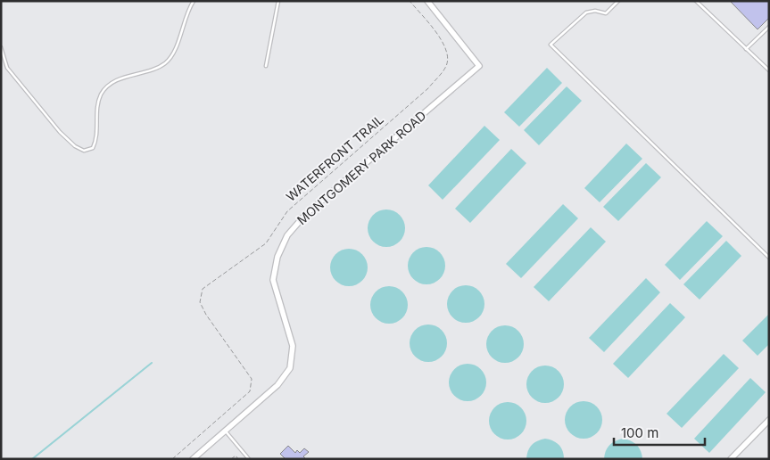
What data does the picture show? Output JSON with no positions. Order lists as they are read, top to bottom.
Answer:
{
  "streets": {
    "street": ["MONTGOMERY PARK ROAD"],
    "path": ["WATERFRONT TRAIL"]
  },
  "scale_bar": "100 m"
}
